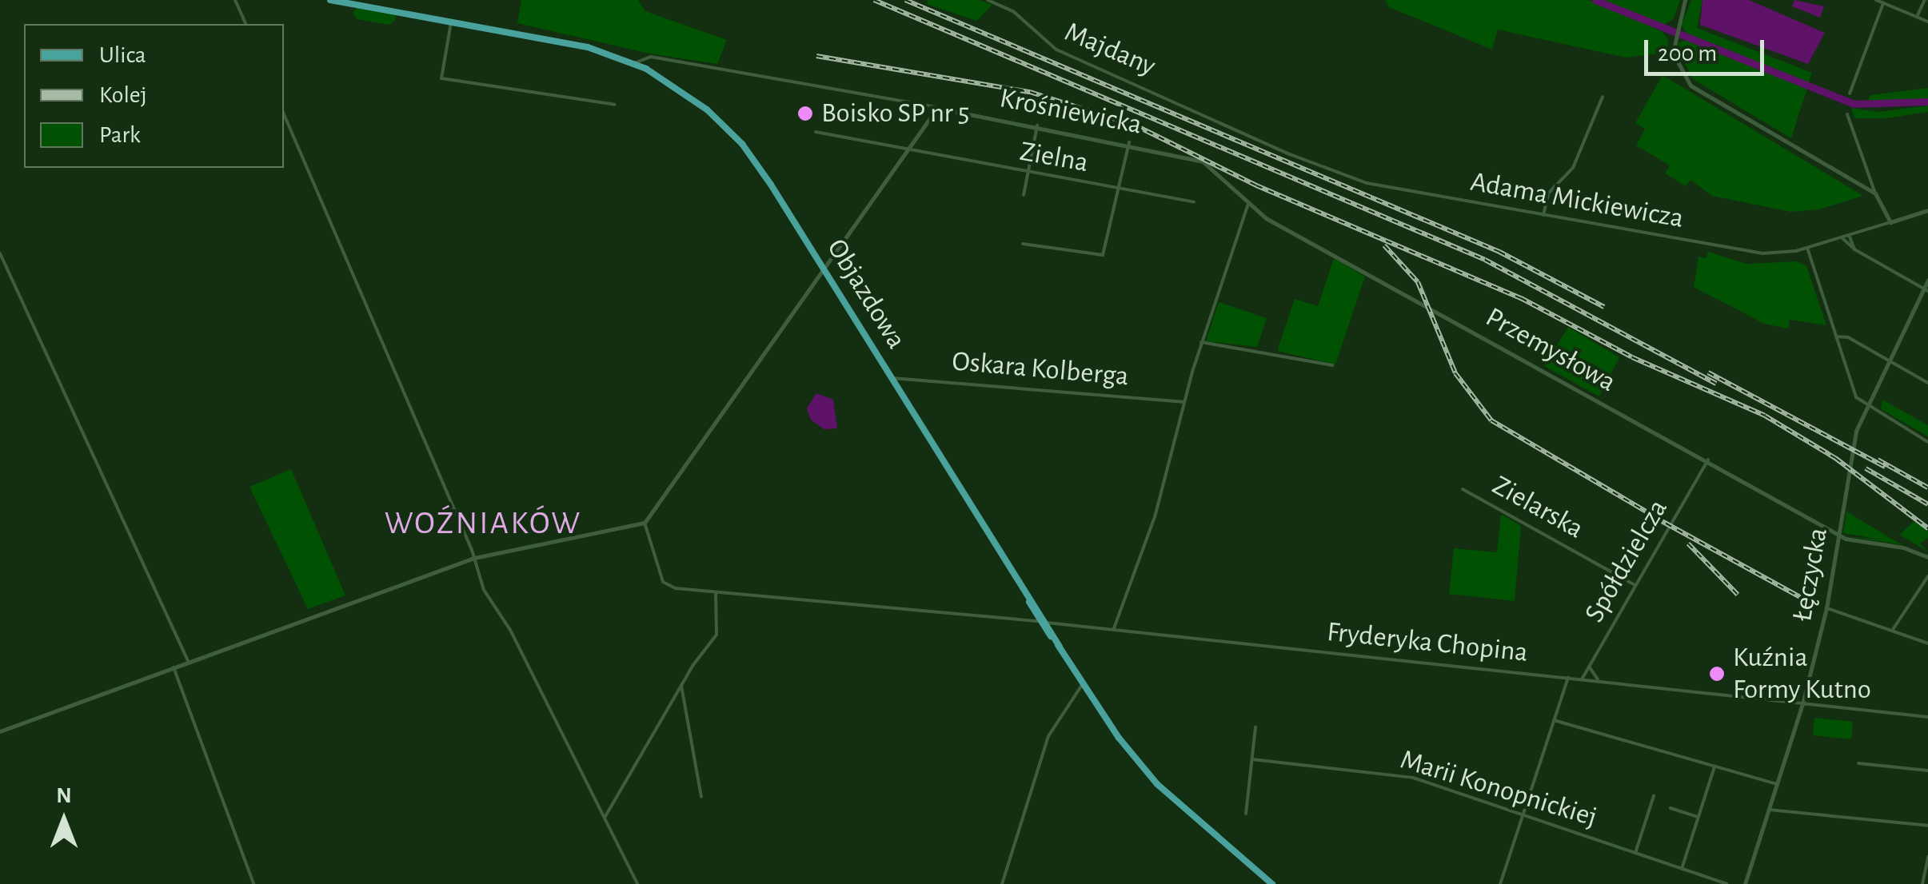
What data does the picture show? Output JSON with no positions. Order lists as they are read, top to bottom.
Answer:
{
  "streets": {
    "main road": ["Objazdowa"],
    "street": [
      "Majdany",
      "Krośniewicka",
      "Zielna",
      "Adama Mickiewicza",
      "Przemysłowa",
      "Oskara Kolberga",
      "Zielarska",
      "Spółdzielcza",
      "Łęczycka",
      "Fryderyka Chopina",
      "Marii Konopnickiej"
    ]
  },
  "crossings": [
    ["Majdany", "Adama Mickiewicza"],
    ["Krośniewicka", "Objazdowa"],
    ["Krośniewicka", "Przemysłowa"],
    ["Objazdowa", "Oskara Kolberga"],
    ["Objazdowa", "Fryderyka Chopina"],
    ["Przemysłowa", "Spółdzielcza"],
    ["Zielarska", "Spółdzielcza"],
    ["Spółdzielcza", "Fryderyka Chopina"],
    ["Łęczycka", "Fryderyka Chopina"]
  ],
  "districts": ["WOŹNIAKÓW"],
  "places": ["Boisko SP nr 5", "Kuźnia Formy Kutno"],
  "legend": ["Ulica", "Kolej", "Park"],
  "scale_bar": "200 m",
  "north": "top"
}
